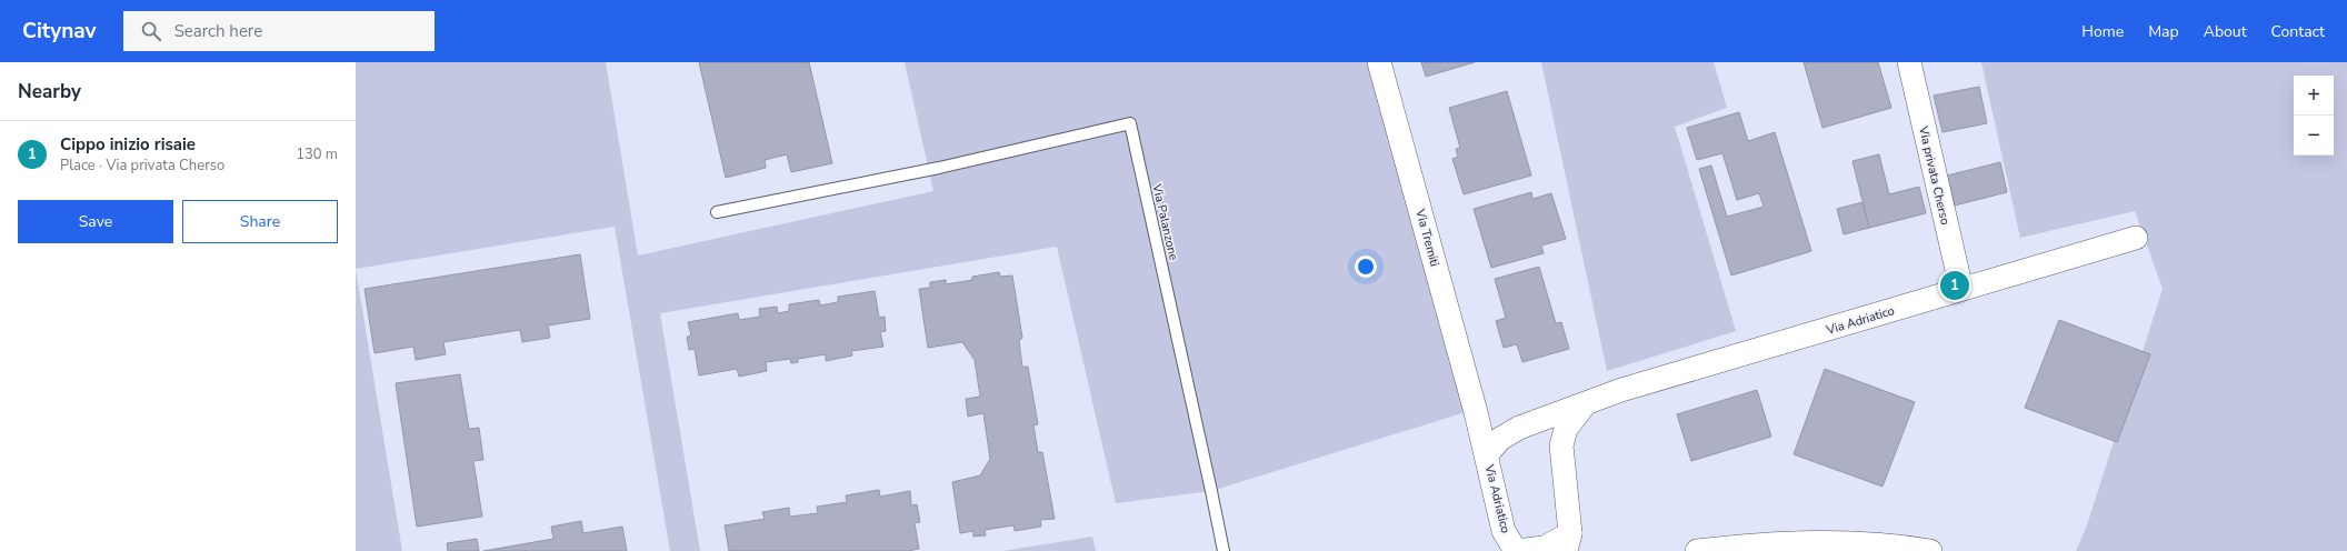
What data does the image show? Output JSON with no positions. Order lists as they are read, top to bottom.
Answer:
{
  "streets": {
    "street": ["Via privata Cherso", "Via Tremiti", "Via Adriatico"],
    "lane": ["Via Palanzone"]
  },
  "crossings": [
    ["Via privata Cherso", "Via Adriatico"],
    ["Via Tremiti", "Via Adriatico"]
  ],
  "page": {
    "header": "Citynav",
    "search": "Search here",
    "nav": [
      "Home",
      "Map",
      "About",
      "Contact"
    ],
    "heading": "Nearby",
    "map_buttons": ["+", "−"],
    "list": [
      {
        "mark": "1",
        "name": "Cippo inizio risaie",
        "note": "Place · Via privata Cherso",
        "value": "130 m"
      }
    ],
    "buttons": ["Save", "Share"],
    "pins": "1"
  }
}
